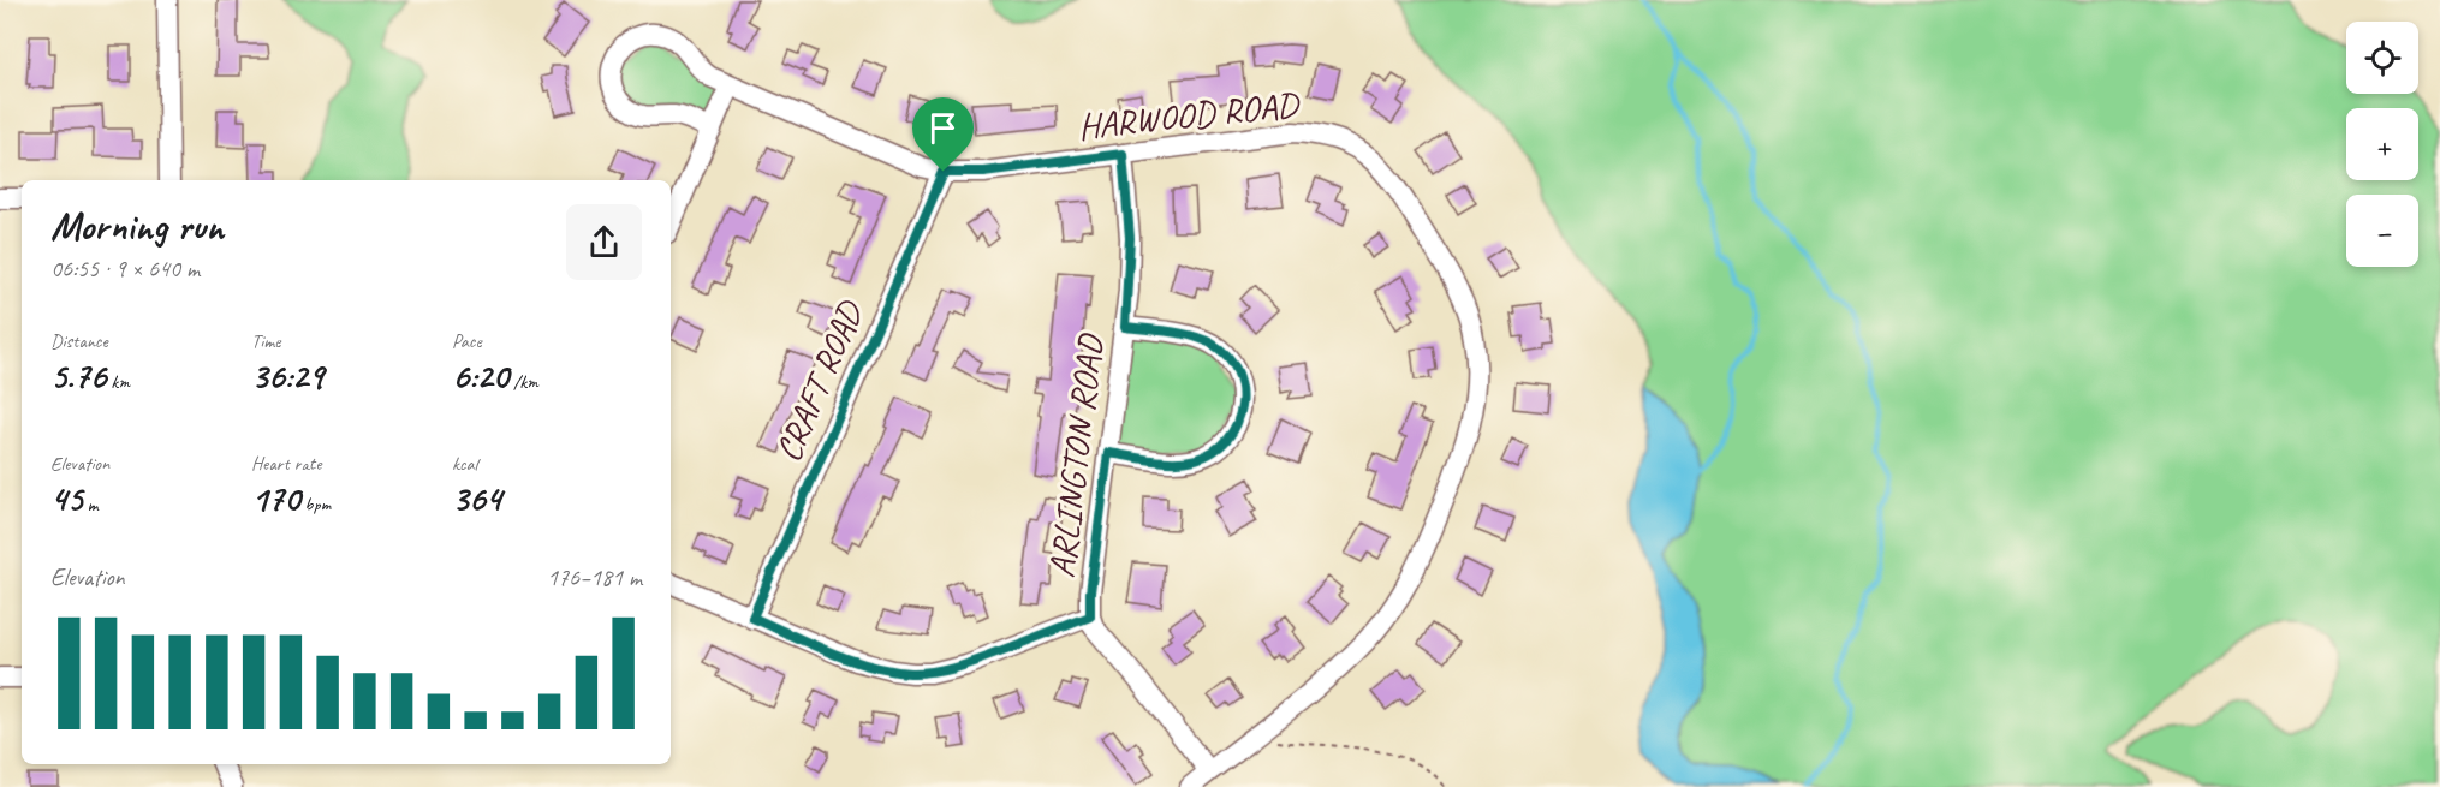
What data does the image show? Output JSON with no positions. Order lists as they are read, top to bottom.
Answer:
{
  "streets": {
    "street": ["HARWOOD ROAD", "CRAFT ROAD", "ARLINGTON ROAD"]
  },
  "crossings": [
    ["HARWOOD ROAD", "CRAFT ROAD"],
    ["HARWOOD ROAD", "ARLINGTON ROAD"]
  ],
  "page": {
    "map_buttons": ["+", "−"],
    "heading": ["Morning run", "06:55 · 9 × 640 m"],
    "stats": [
      ["Distance", "5.76 km"],
      ["Time", "36:29"],
      ["Pace", "6:20 /km"],
      ["Elevation", "45 m"],
      ["Heart rate", "170 bpm"],
      ["kcal", "364"]
    ],
    "chart": ["Elevation", "176–181 m"]
  }
}
